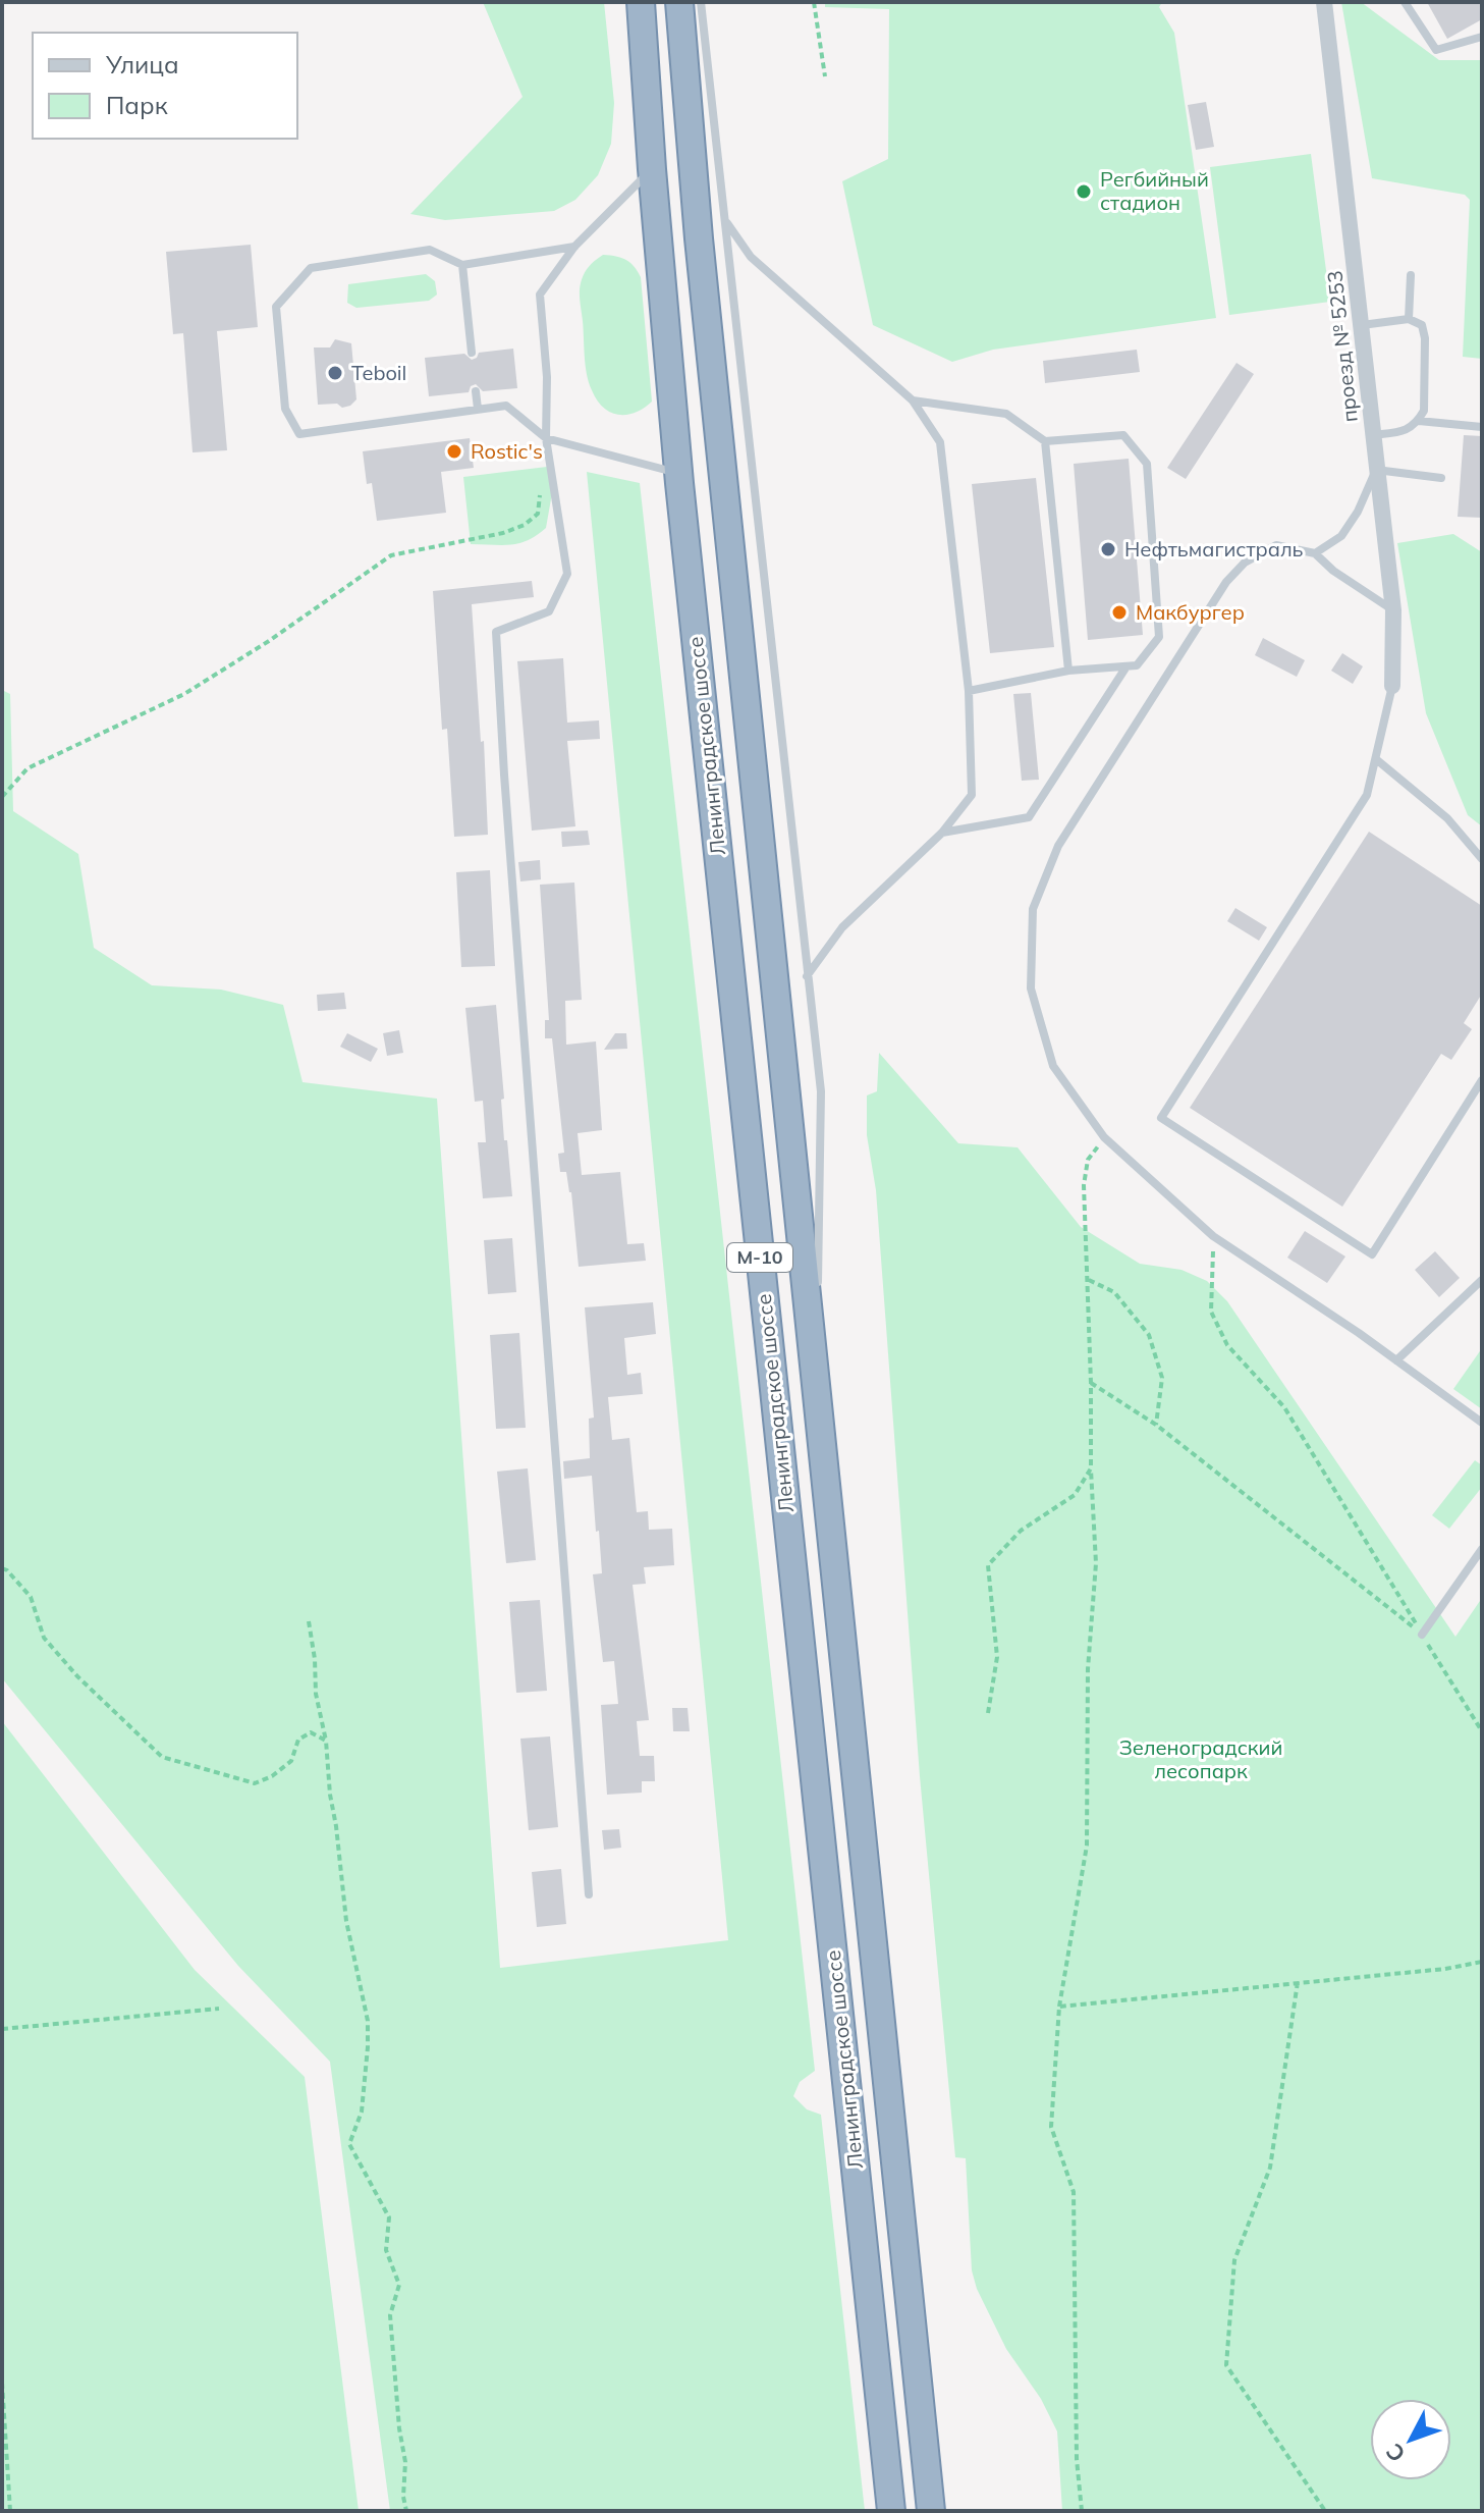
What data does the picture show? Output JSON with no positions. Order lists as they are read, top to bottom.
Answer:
{
  "streets": {
    "highway": ["Ленинградское шоссе", "М-10"],
    "street": ["проезд № 5253"]
  },
  "parks": ["Зеленоградский лесопарк"],
  "places": [
    "Регбийный стадион",
    "Teboil",
    "Rostic's",
    "Нефтьмагистраль",
    "Макбургер"
  ],
  "legend": ["Улица", "Парк"],
  "north": "bottom left"
}
